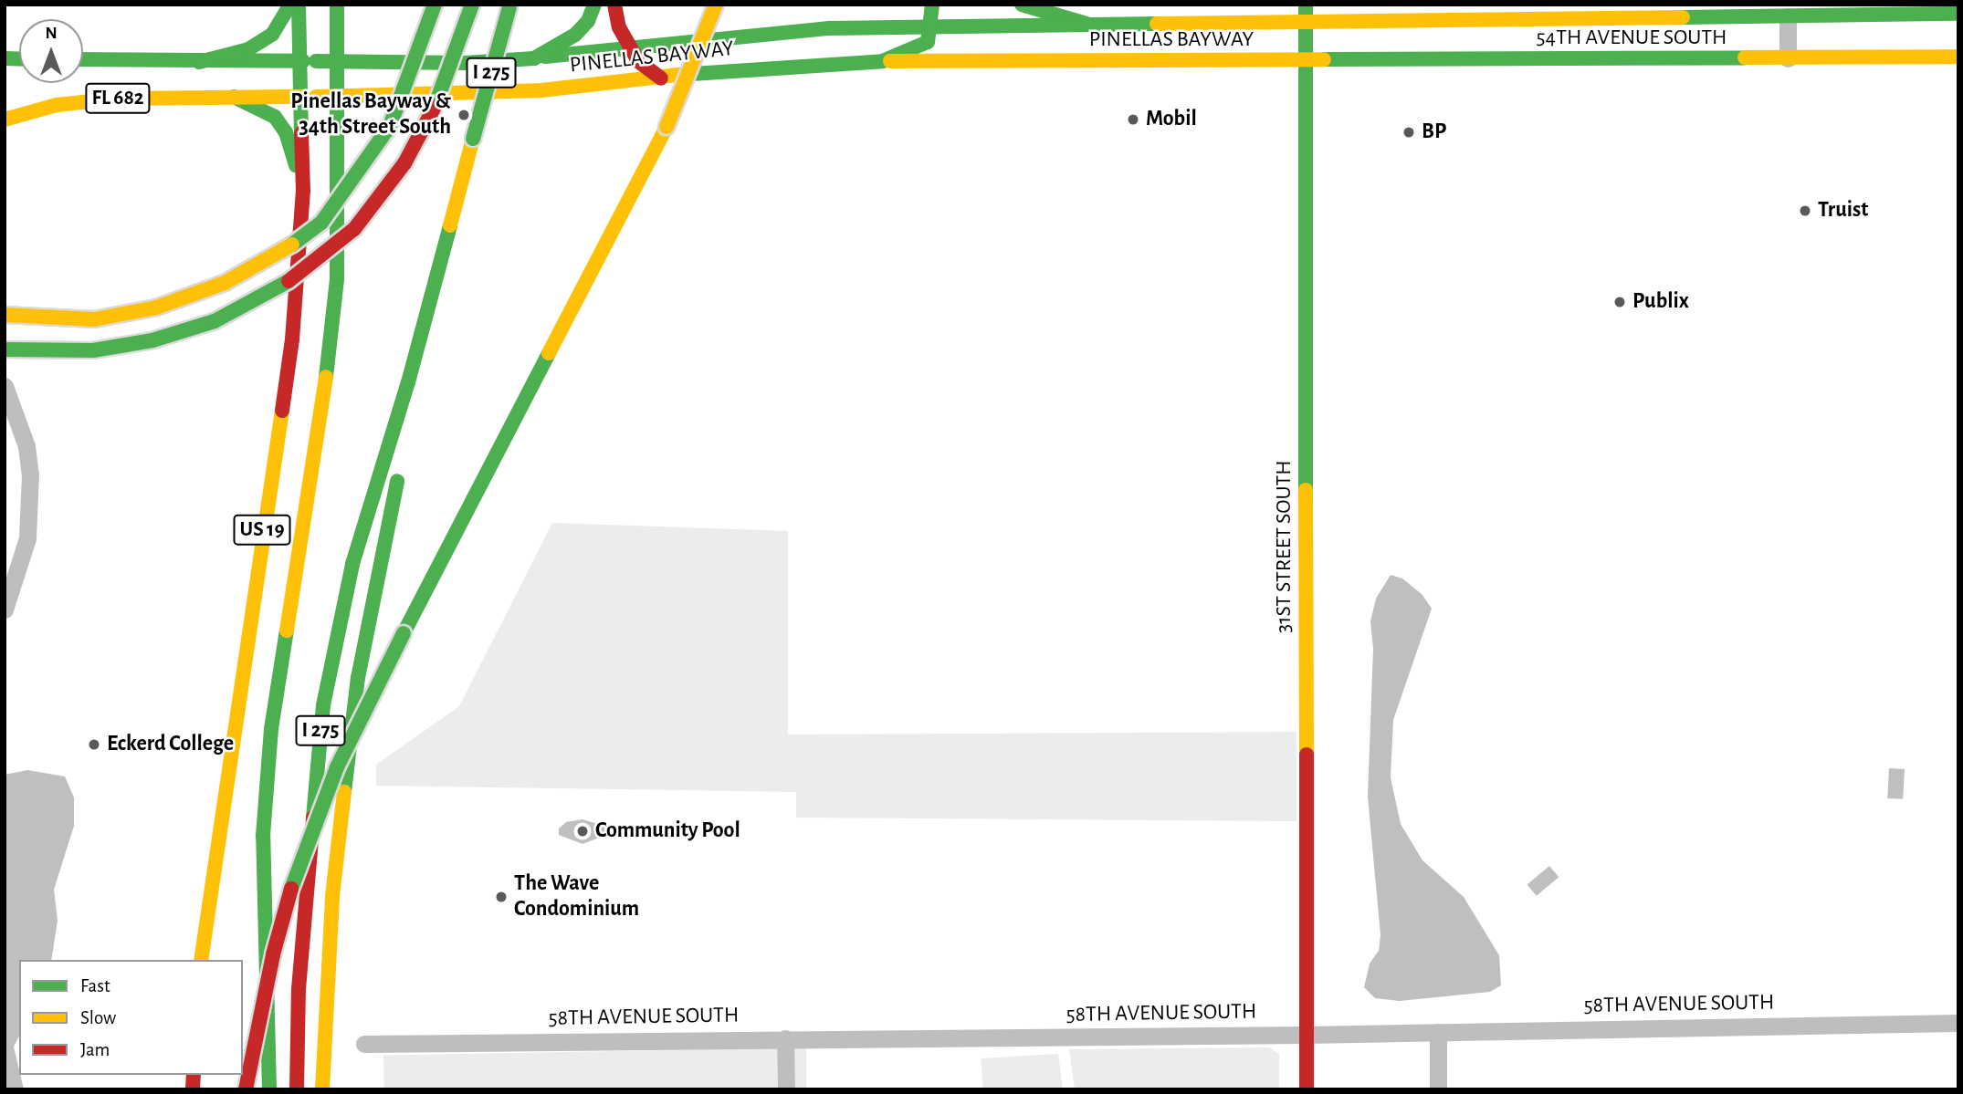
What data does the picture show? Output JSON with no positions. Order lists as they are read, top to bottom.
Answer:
{
  "streets": {
    "main road": [
      "54TH AVENUE SOUTH",
      "PINELLAS BAYWAY",
      "I 275",
      "FL 682",
      "US 19",
      "31ST STREET SOUTH"
    ],
    "street": ["58TH AVENUE SOUTH"]
  },
  "crossings": [
    ["54TH AVENUE SOUTH", "PINELLAS BAYWAY"],
    ["54TH AVENUE SOUTH", "31ST STREET SOUTH"],
    ["PINELLAS BAYWAY", "US 19"],
    ["PINELLAS BAYWAY", "31ST STREET SOUTH"],
    ["31ST STREET SOUTH", "58TH AVENUE SOUTH"]
  ],
  "places": [
    "Pinellas Bayway & 34th Street South",
    "Mobil",
    "BP",
    "Truist",
    "Publix",
    "Eckerd College",
    "Community Pool",
    "The Wave Condominium"
  ],
  "legend": ["Fast", "Slow", "Jam"],
  "north": "top"
}
